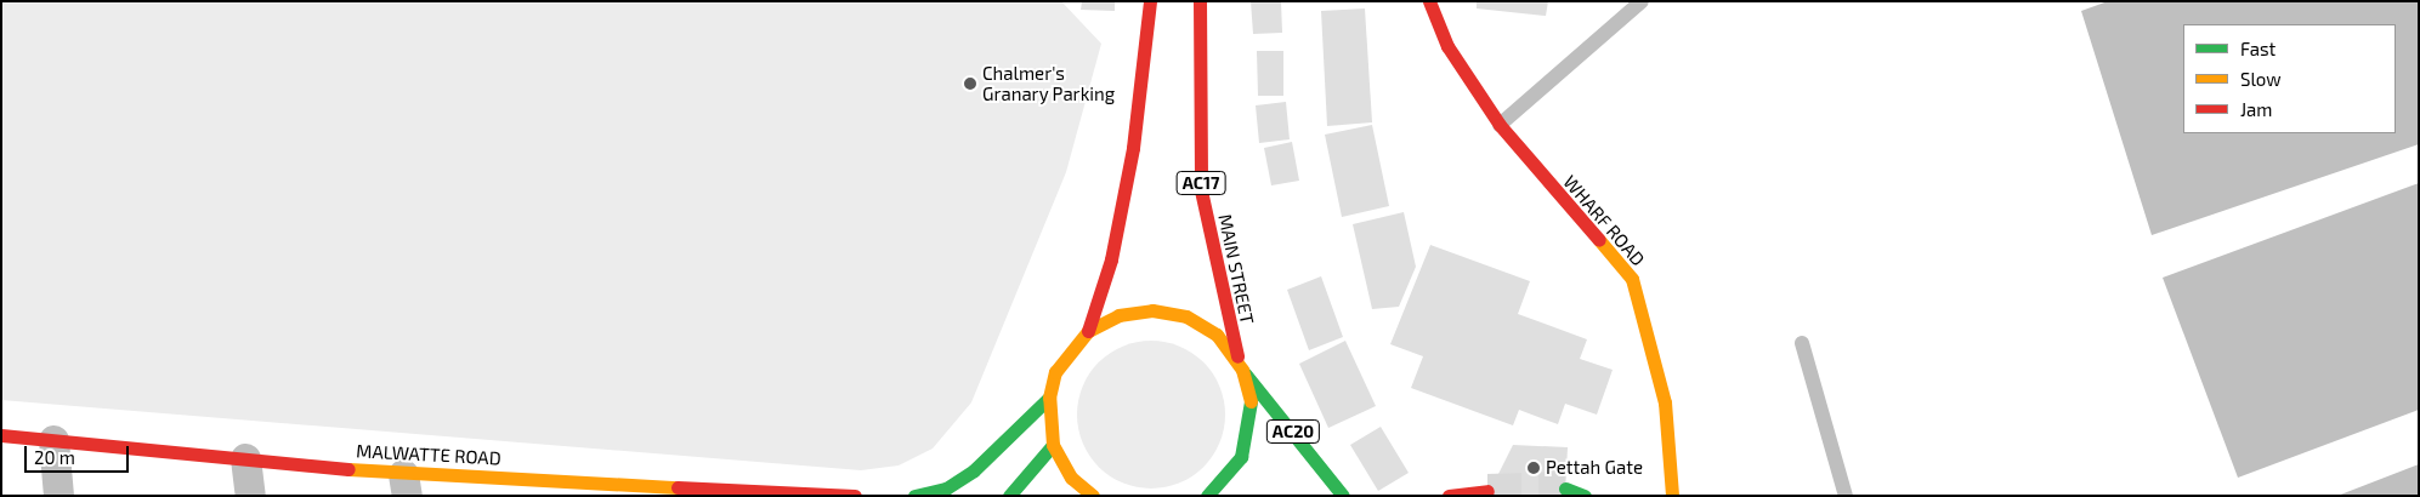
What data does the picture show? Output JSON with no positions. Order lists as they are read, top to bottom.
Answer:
{
  "streets": {
    "main road": [
      "AC17",
      "WHARF ROAD",
      "MAIN STREET",
      "AC20",
      "MALWATTE ROAD"
    ]
  },
  "crossings": [
    ["MAIN STREET", "AC20"]
  ],
  "places": ["Chalmer's Granary Parking", "Pettah Gate"],
  "legend": ["Fast", "Slow", "Jam"],
  "scale_bar": "20 m"
}
